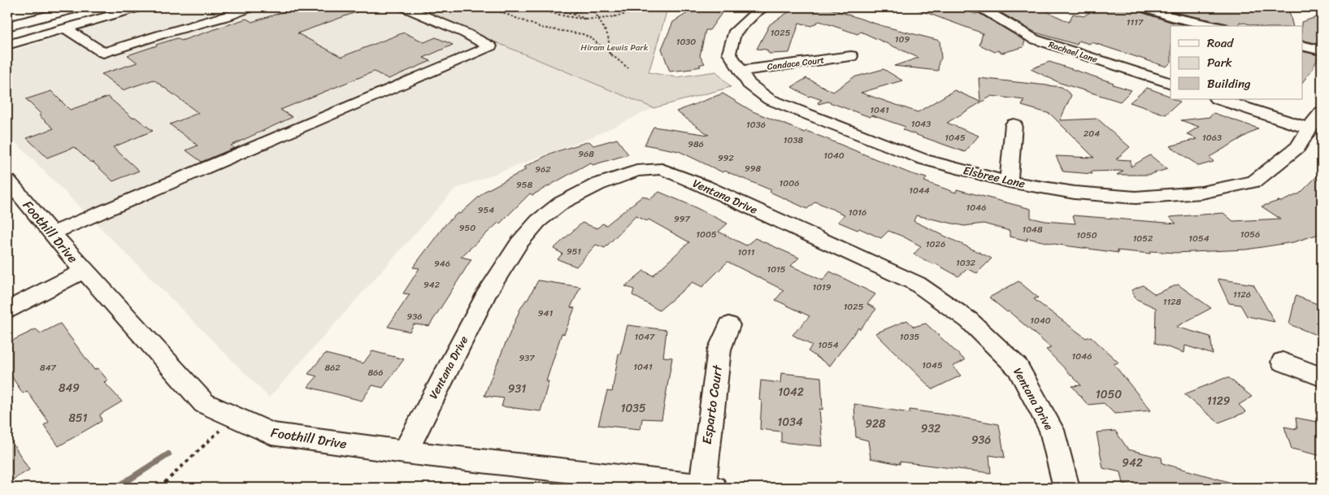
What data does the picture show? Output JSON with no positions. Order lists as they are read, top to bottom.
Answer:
{
  "streets": {
    "street": [
      "Rachael Lane",
      "Candace Court",
      "Elsbree Lane",
      "Ventana Drive",
      "Foothill Drive",
      "Esparto Court"
    ]
  },
  "crossings": [
    ["Candace Court", "Elsbree Lane"],
    ["Ventana Drive", "Foothill Drive"],
    ["Foothill Drive", "Esparto Court"]
  ],
  "parks": ["Hiram Lewis Park"],
  "house_numbers": [
    "1117",
    "1025",
    "109",
    "1030",
    "1041",
    "1043",
    "1036",
    "204",
    "1045",
    "1063",
    "1038",
    "986",
    "968",
    "1040",
    "992",
    "998",
    "962",
    "1006",
    "958",
    "1044",
    "1046",
    "954",
    "1016",
    "997",
    "950",
    "1048",
    "1005",
    "1056",
    "1050",
    "1052",
    "1054",
    "1026",
    "951",
    "1011",
    "1032",
    "946",
    "1015",
    "942",
    "1019",
    "1126",
    "1128",
    "1025",
    "941",
    "936",
    "1040",
    "1047",
    "1035",
    "1054",
    "1046",
    "937",
    "1045",
    "1041",
    "847",
    "862",
    "866",
    "849",
    "931",
    "1042",
    "1050",
    "1129",
    "1035",
    "851",
    "1034",
    "928",
    "932",
    "936",
    "942"
  ],
  "legend": ["Road", "Park", "Building"]
}
